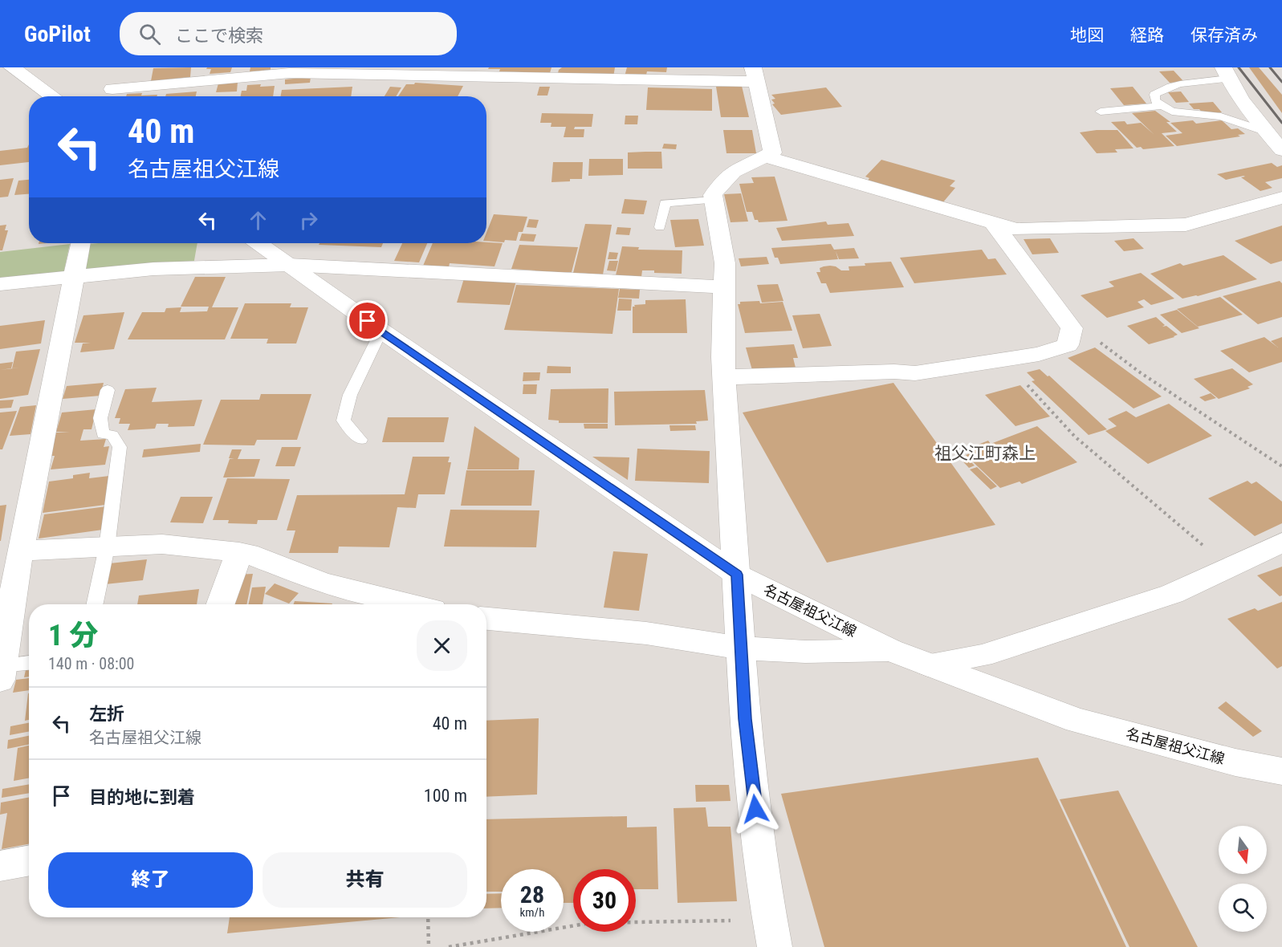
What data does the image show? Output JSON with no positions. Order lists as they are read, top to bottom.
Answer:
{
  "streets": {
    "street": ["名古屋祖父江線"]
  },
  "districts": ["祖父江町森上"],
  "north": "bottom",
  "page": {
    "header": "GoPilot",
    "search": "ここで検索",
    "nav": ["地図", "経路", "保存済み"],
    "turn": ["40 m", "名古屋祖父江線"],
    "heading": ["1 分", "140 m · 08:00"],
    "list": [
      {
        "name": "左折",
        "note": "名古屋祖父江線",
        "value": "40 m"
      },
      {
        "name": "目的地に到着",
        "value": "100 m"
      }
    ],
    "buttons": ["終了", "共有"],
    "speed": "28 km/h",
    "limit": "30"
  }
}
